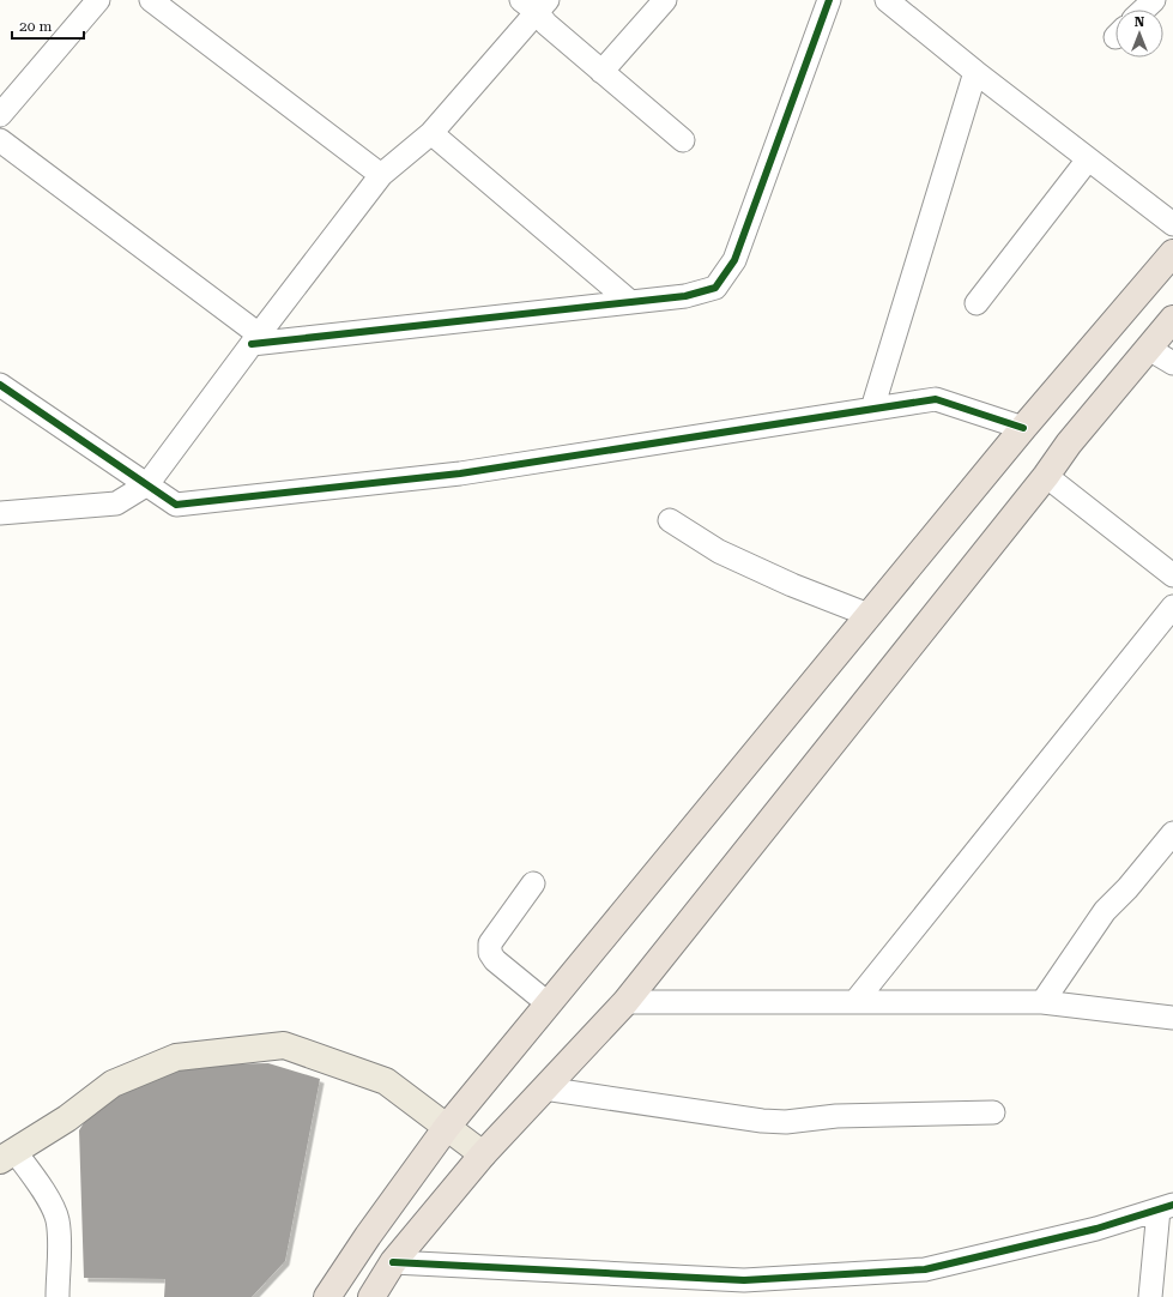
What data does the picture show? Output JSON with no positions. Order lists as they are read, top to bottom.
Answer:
{
  "scale_bar": "20 m",
  "north": "top"
}
